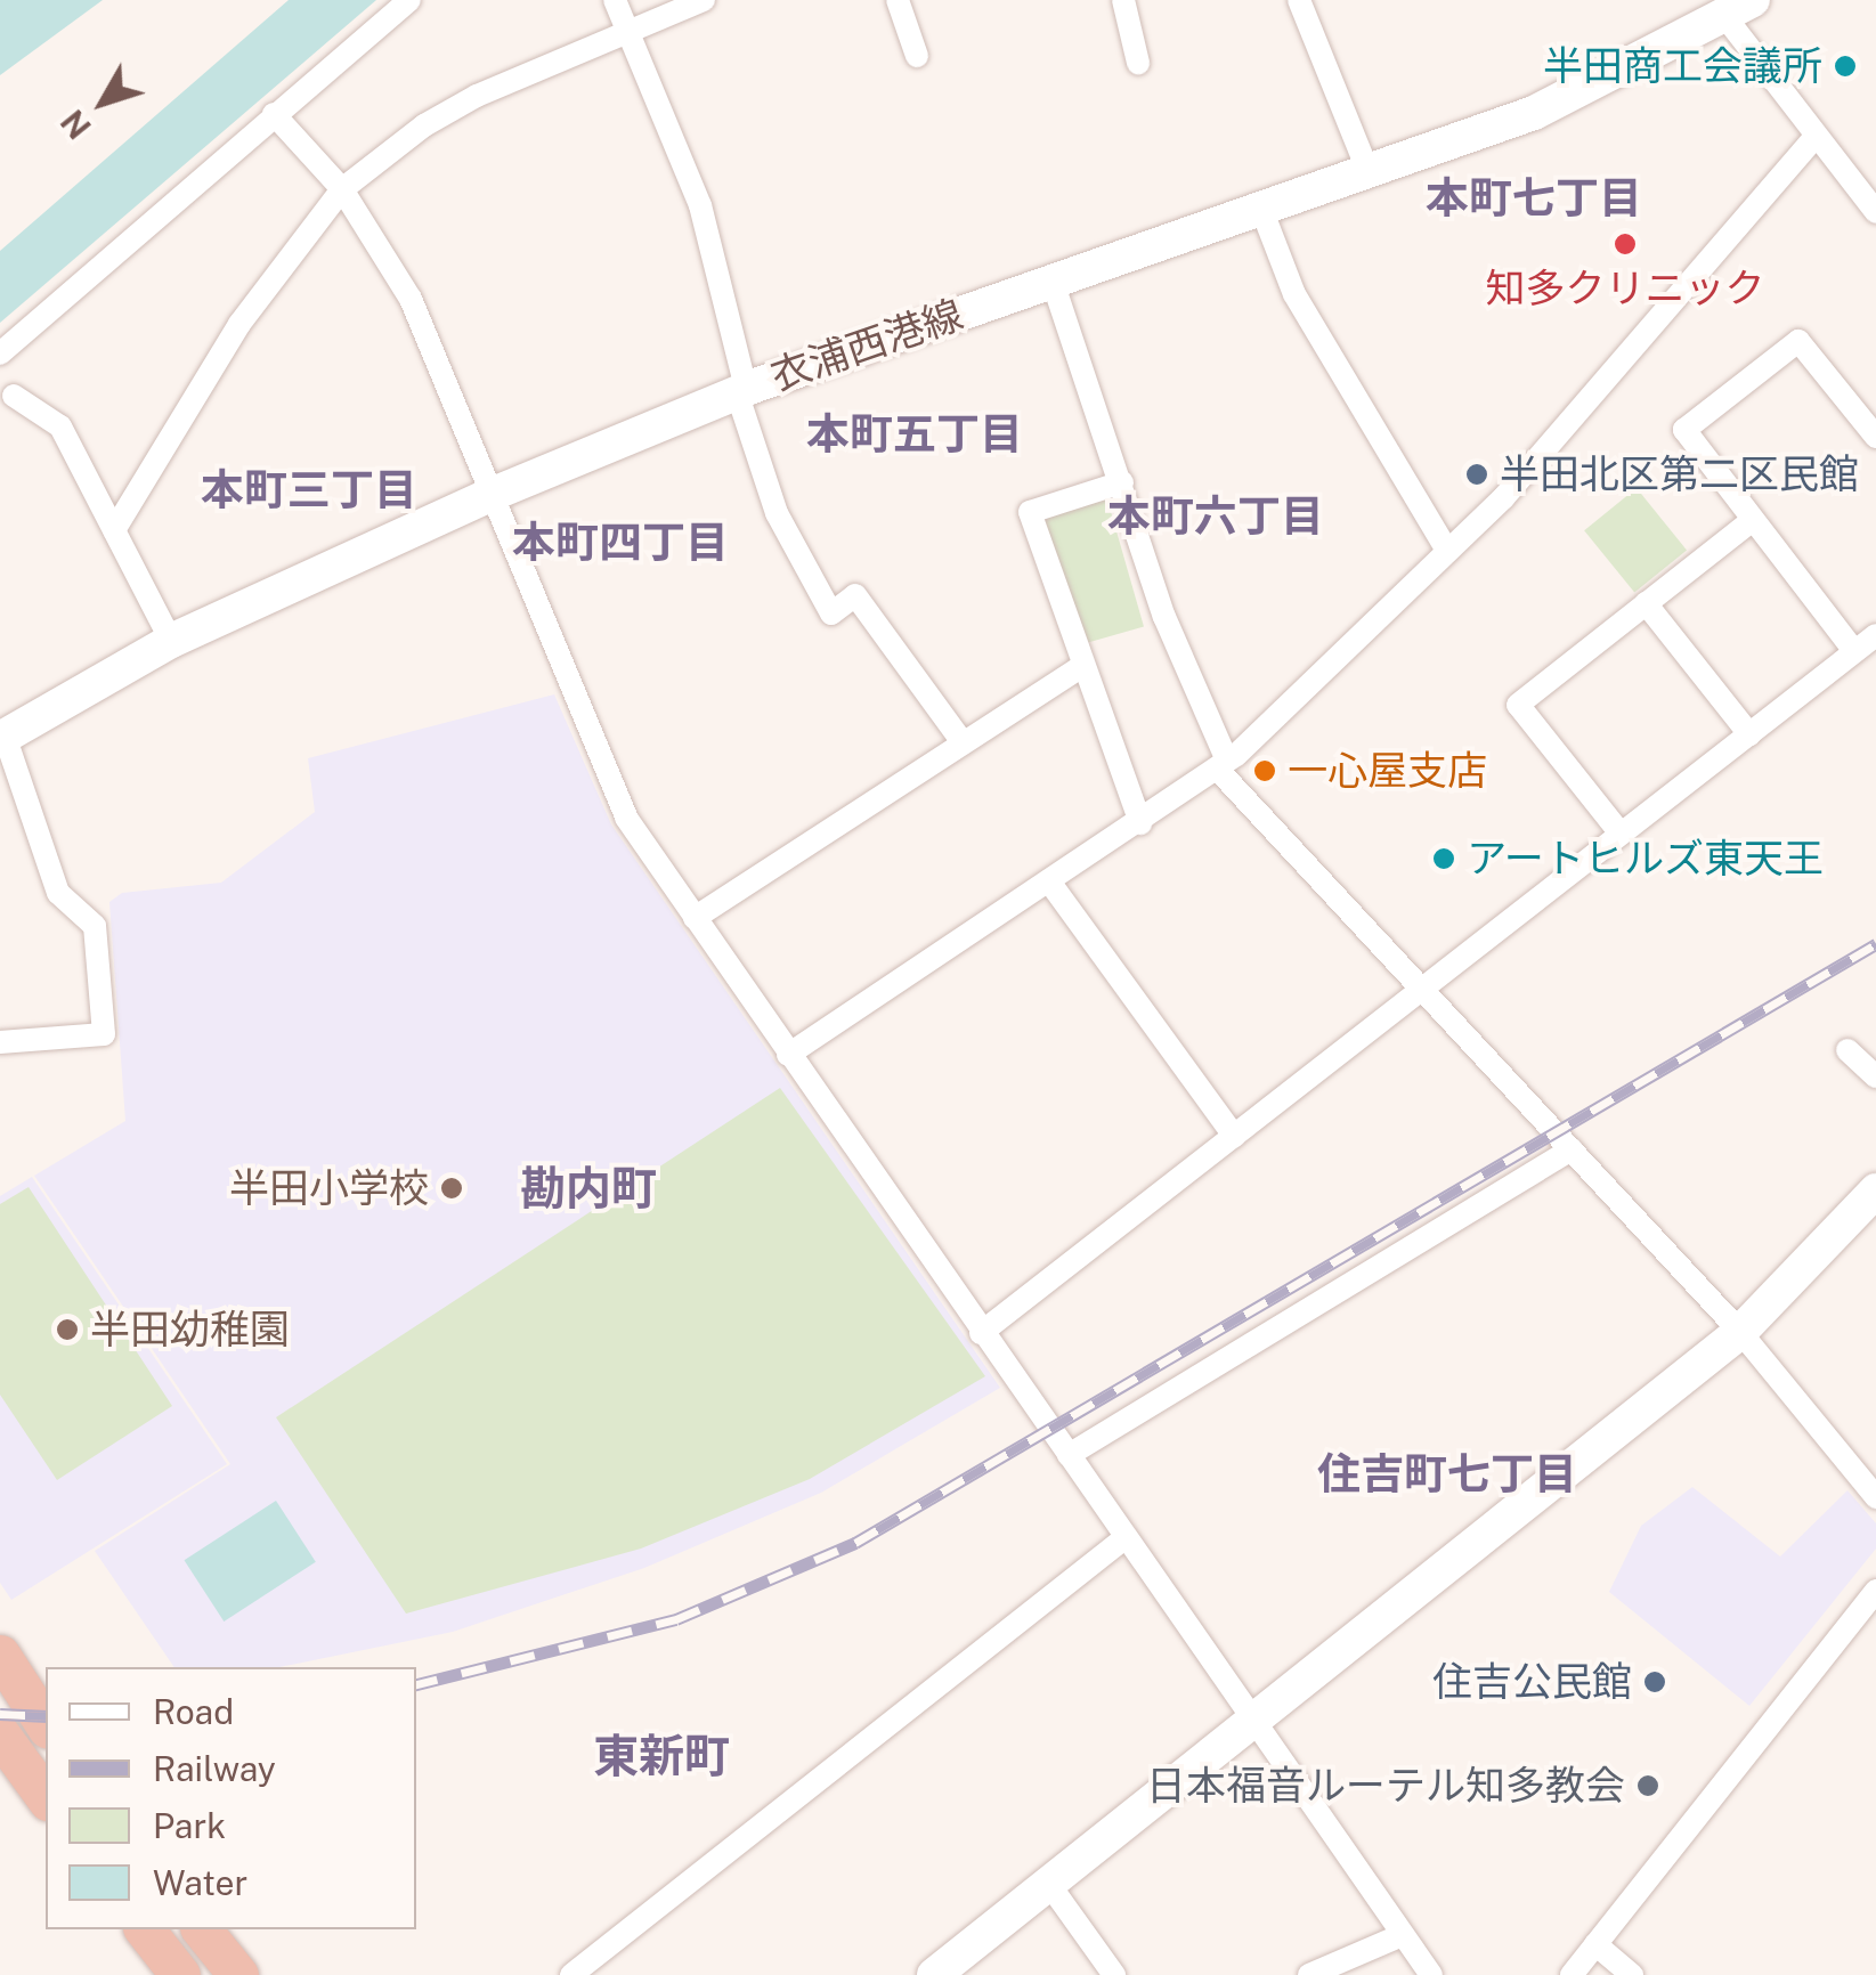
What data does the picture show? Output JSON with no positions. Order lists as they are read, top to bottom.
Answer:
{
  "streets": {
    "main road": ["衣浦西港線"]
  },
  "districts": [
    "本町七丁目",
    "本町五丁目",
    "本町三丁目",
    "本町六丁目",
    "本町四丁目",
    "勘内町",
    "住吉町七丁目",
    "東新町"
  ],
  "places": [
    "半田商工会議所",
    "知多クリニック",
    "半田北区第二区民館",
    "一心屋支店",
    "アートヒルズ東天王",
    "半田小学校",
    "半田幼稚園",
    "住吉公民館",
    "日本福音ルーテル知多教会"
  ],
  "legend": [
    "Road",
    "Railway",
    "Park",
    "Water"
  ],
  "north": "bottom left"
}
